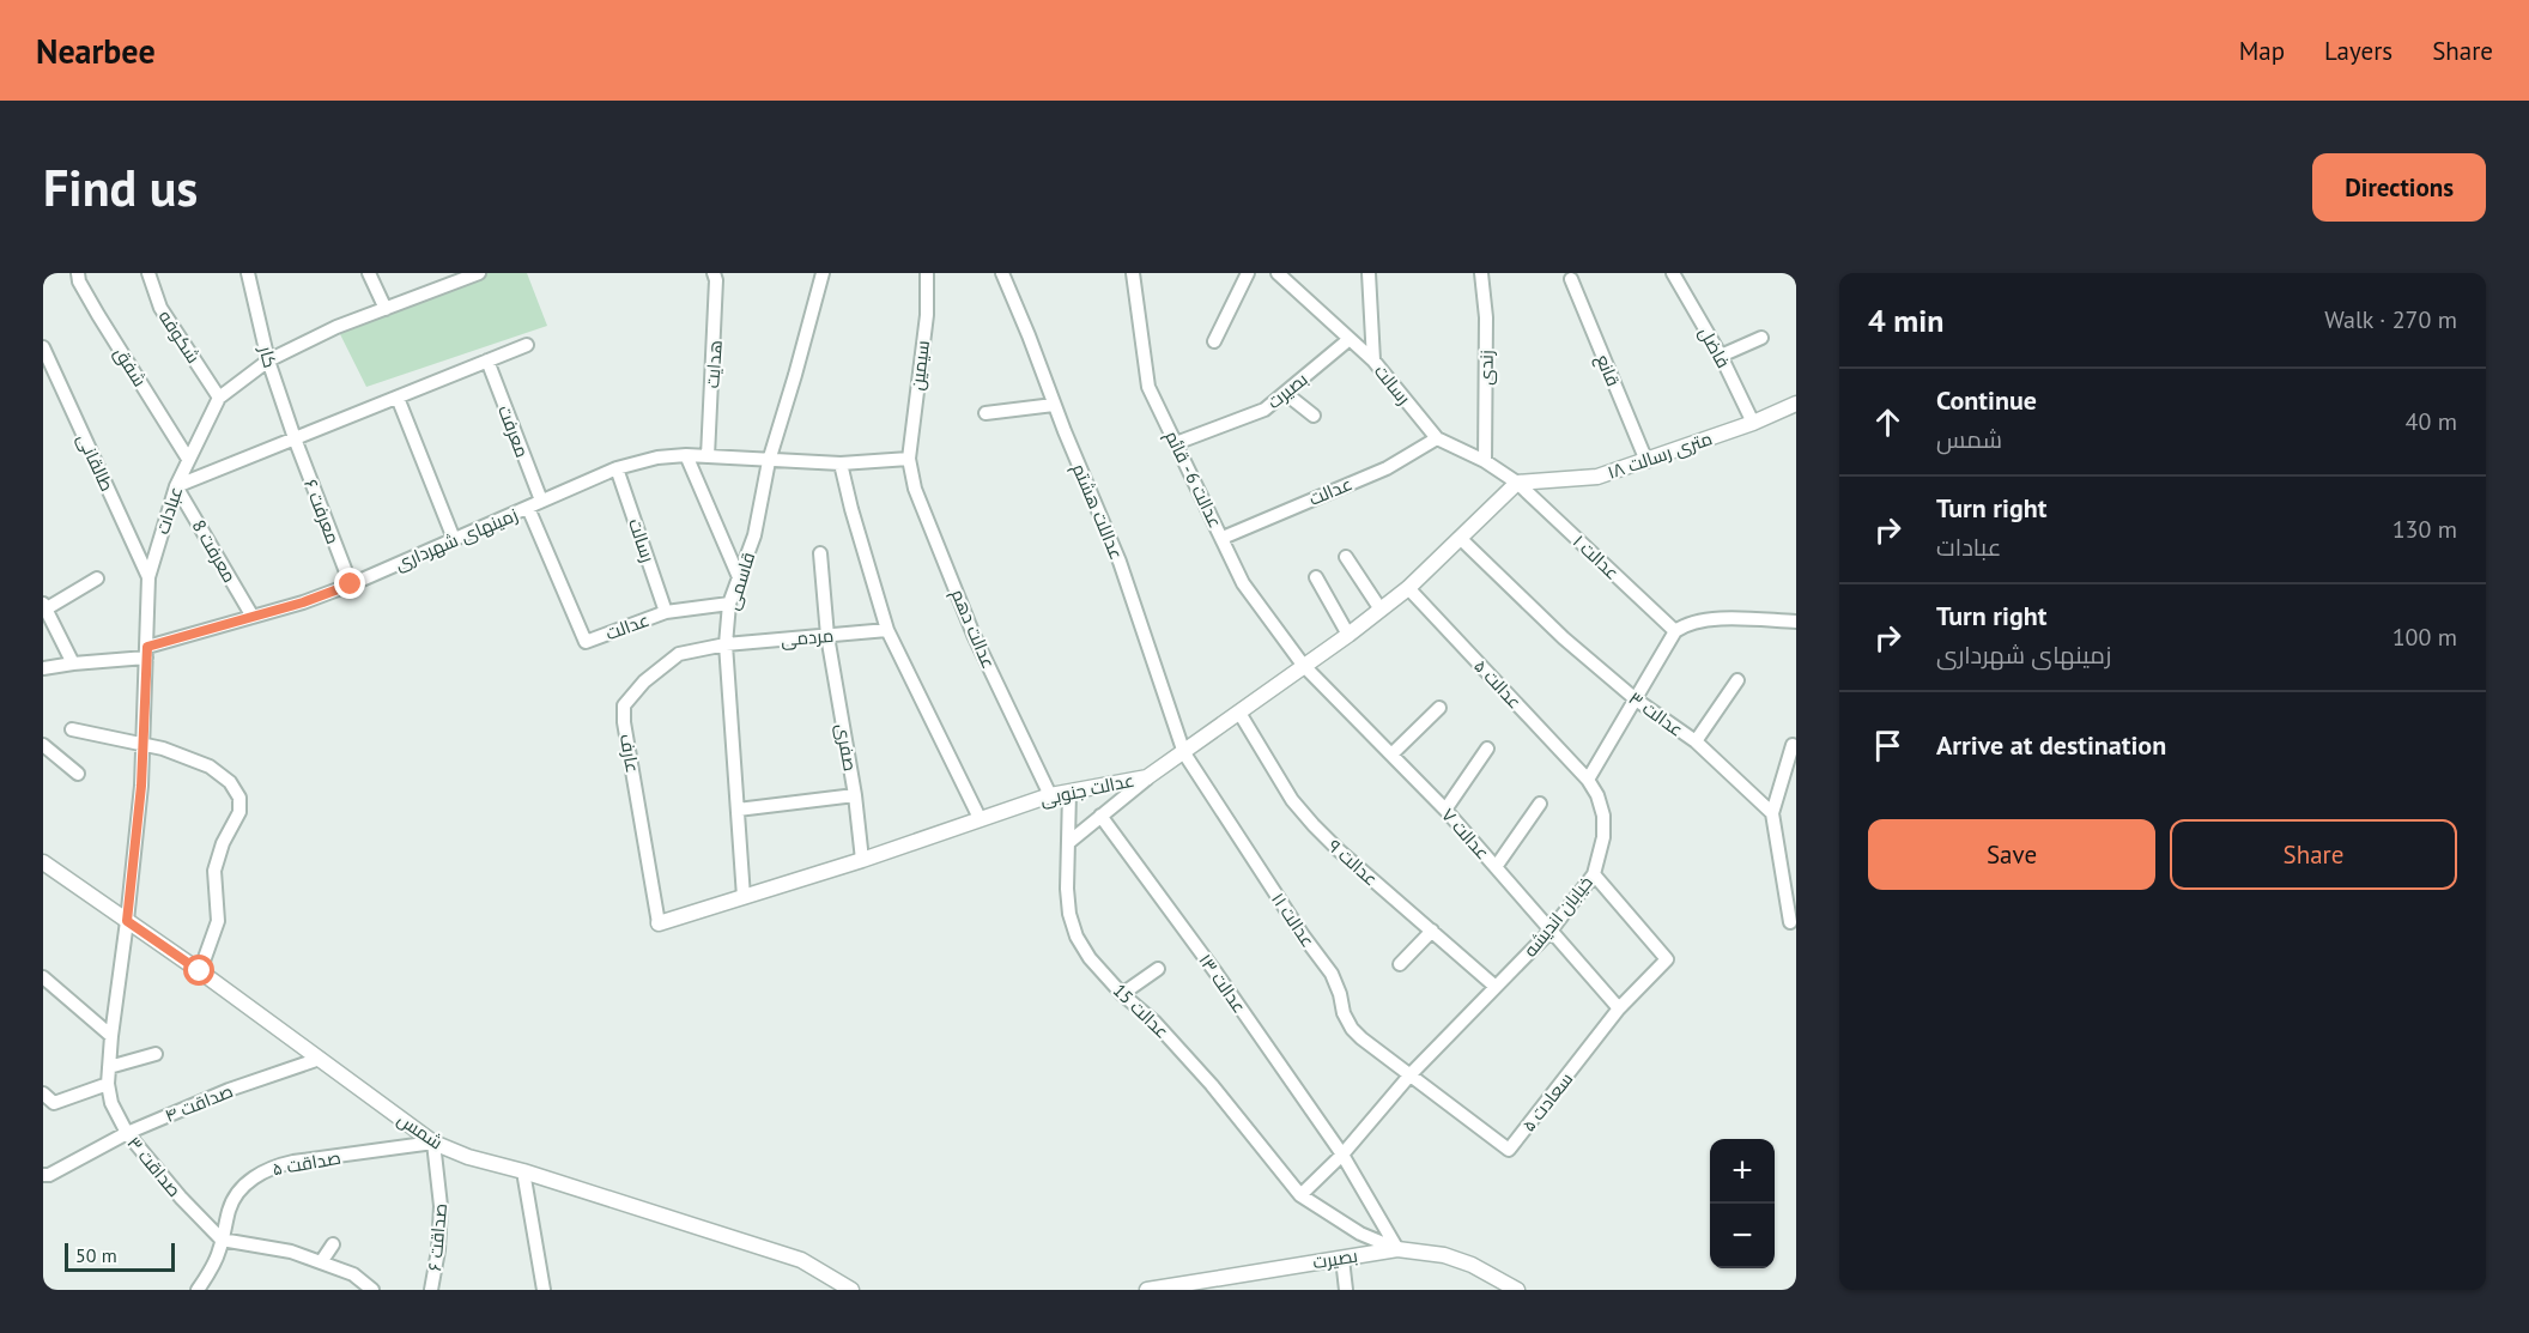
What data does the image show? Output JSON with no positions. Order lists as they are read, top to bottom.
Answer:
{
  "streets": {
    "street": [
      "شکوفه",
      "فاضل",
      "کار",
      "هدایت",
      "سیمین",
      "شفق",
      "زندی",
      "قانع",
      "رسالت",
      "بصیرت",
      "معرفت",
      "۱۸ متری رسالت",
      "طالقانی",
      "عدالت 6 - قائم",
      "عدالت",
      "عبادات",
      "معرفت ۶",
      "عداللت هشتم",
      "زمینهای شهرداری",
      "معرفت 8",
      "عدالت ۱",
      "قاسمی",
      "عدالت دهم",
      "مردمی",
      "عدالت ۵",
      "عدالت ۳",
      "صفری",
      "عارف",
      "عدالت جنوبی",
      "عدالت ۷",
      "عدالت ۹",
      "خیابان اندیشه",
      "عدالت ۱۱",
      "عدالت ۱۳",
      "عدالت 15",
      "سعادت ۵",
      "صداقت ۴",
      "شمس",
      "صداقت ۵",
      "صداقت ۳",
      "صداقت ۶"
    ]
  },
  "crossings": [
    ["شکوفه", "عبادات"],
    ["فاضل", "۱۸ متری رسالت"],
    ["کار", "عبادات"],
    ["کار", "معرفت ۶"],
    ["هدایت", "زمینهای شهرداری"],
    ["سیمین", "زمینهای شهرداری"],
    ["سیمین", "عدالت دهم"],
    ["شفق", "عبادات"],
    ["زندی", "رسالت"],
    ["قانع", "۱۸ متری رسالت"],
    ["رسالت", "بصیرت"],
    ["رسالت", "۱۸ متری رسالت"],
    ["رسالت", "عدالت"],
    ["رسالت", "زمینهای شهرداری"],
    ["رسالت", "عدالت ۱"],
    ["رسالت", "عدالت جنوبی"],
    ["بصیرت", "عدالت 6 - قائم"],
    ["بصیرت", "عدالت ۱۳"],
    ["بصیرت", "عدالت 15"],
    ["معرفت", "زمینهای شهرداری"],
    ["۱۸ متری رسالت", "عدالت ۱"],
    ["۱۸ متری رسالت", "عدالت جنوبی"],
    ["طالقانی", "عبادات"],
    ["عدالت 6 - قائم", "عدالت"],
    ["عدالت 6 - قائم", "عدالت جنوبی"],
    ["عدالت 6 - قائم", "عدالت ۷"],
    ["عدالت", "زمینهای شهرداری"],
    ["عدالت", "قاسمی"],
    ["عبادات", "زمینهای شهرداری"],
    ["عبادات", "معرفت 8"],
    ["عبادات", "شمس"],
    ["عبادات", "صداقت ۳"],
    ["معرفت ۶", "زمینهای شهرداری"],
    ["عداللت هشتم", "عدالت جنوبی"],
    ["عداللت هشتم", "عدالت ۱۱"],
    ["زمینهای شهرداری", "معرفت 8"],
    ["زمینهای شهرداری", "قاسمی"],
    ["زمینهای شهرداری", "عدالت دهم"],
    ["عدالت ۱", "عدالت جنوبی"],
    ["قاسمی", "مردمی"],
    ["قاسمی", "عارف"],
    ["قاسمی", "عدالت جنوبی"],
    ["عدالت دهم", "عدالت جنوبی"],
    ["مردمی", "صفری"],
    ["مردمی", "عارف"],
    ["عدالت ۵", "عدالت جنوبی"],
    ["عدالت ۵", "خیابان اندیشه"],
    ["عدالت ۳", "عدالت جنوبی"],
    ["صفری", "عدالت جنوبی"],
    ["عارف", "عدالت جنوبی"],
    ["عدالت جنوبی", "عدالت ۷"],
    ["عدالت جنوبی", "عدالت ۹"],
    ["عدالت جنوبی", "عدالت ۱۱"],
    ["عدالت جنوبی", "عدالت 15"],
    ["عدالت ۷", "خیابان اندیشه"],
    ["عدالت ۷", "سعادت ۵"],
    ["عدالت ۹", "خیابان اندیشه"],
    ["خیابان اندیشه", "عدالت ۱۱"],
    ["خیابان اندیشه", "عدالت ۱۳"],
    ["خیابان اندیشه", "عدالت 15"],
    ["خیابان اندیشه", "سعادت ۵"],
    ["عدالت ۱۱", "سعادت ۵"],
    ["عدالت ۱۳", "عدالت 15"],
    ["صداقت ۴", "شمس"],
    ["صداقت ۴", "صداقت ۳"],
    ["شمس", "صداقت ۵"],
    ["شمس", "صداقت ۳"],
    ["شمس", "صداقت ۶"],
    ["صداقت ۵", "صداقت ۳"],
    ["صداقت ۵", "صداقت ۶"]
  ],
  "scale_bar": "50 m",
  "page": {
    "header": "Nearbee",
    "nav": ["Map", "Layers", "Share"],
    "buttons": [
      "Directions",
      ["Save", "Share"]
    ],
    "title": "Find us",
    "heading": ["4 min", "Walk · 270 m"],
    "list": [
      ["Continue", "شمس", "40 m"],
      ["Turn right", "عبادات", "130 m"],
      ["Turn right", "زمینهای شهرداری", "100 m"],
      "Arrive at destination"
    ],
    "map_buttons": ["+", "−"],
    "scale": "50 m"
  }
}
